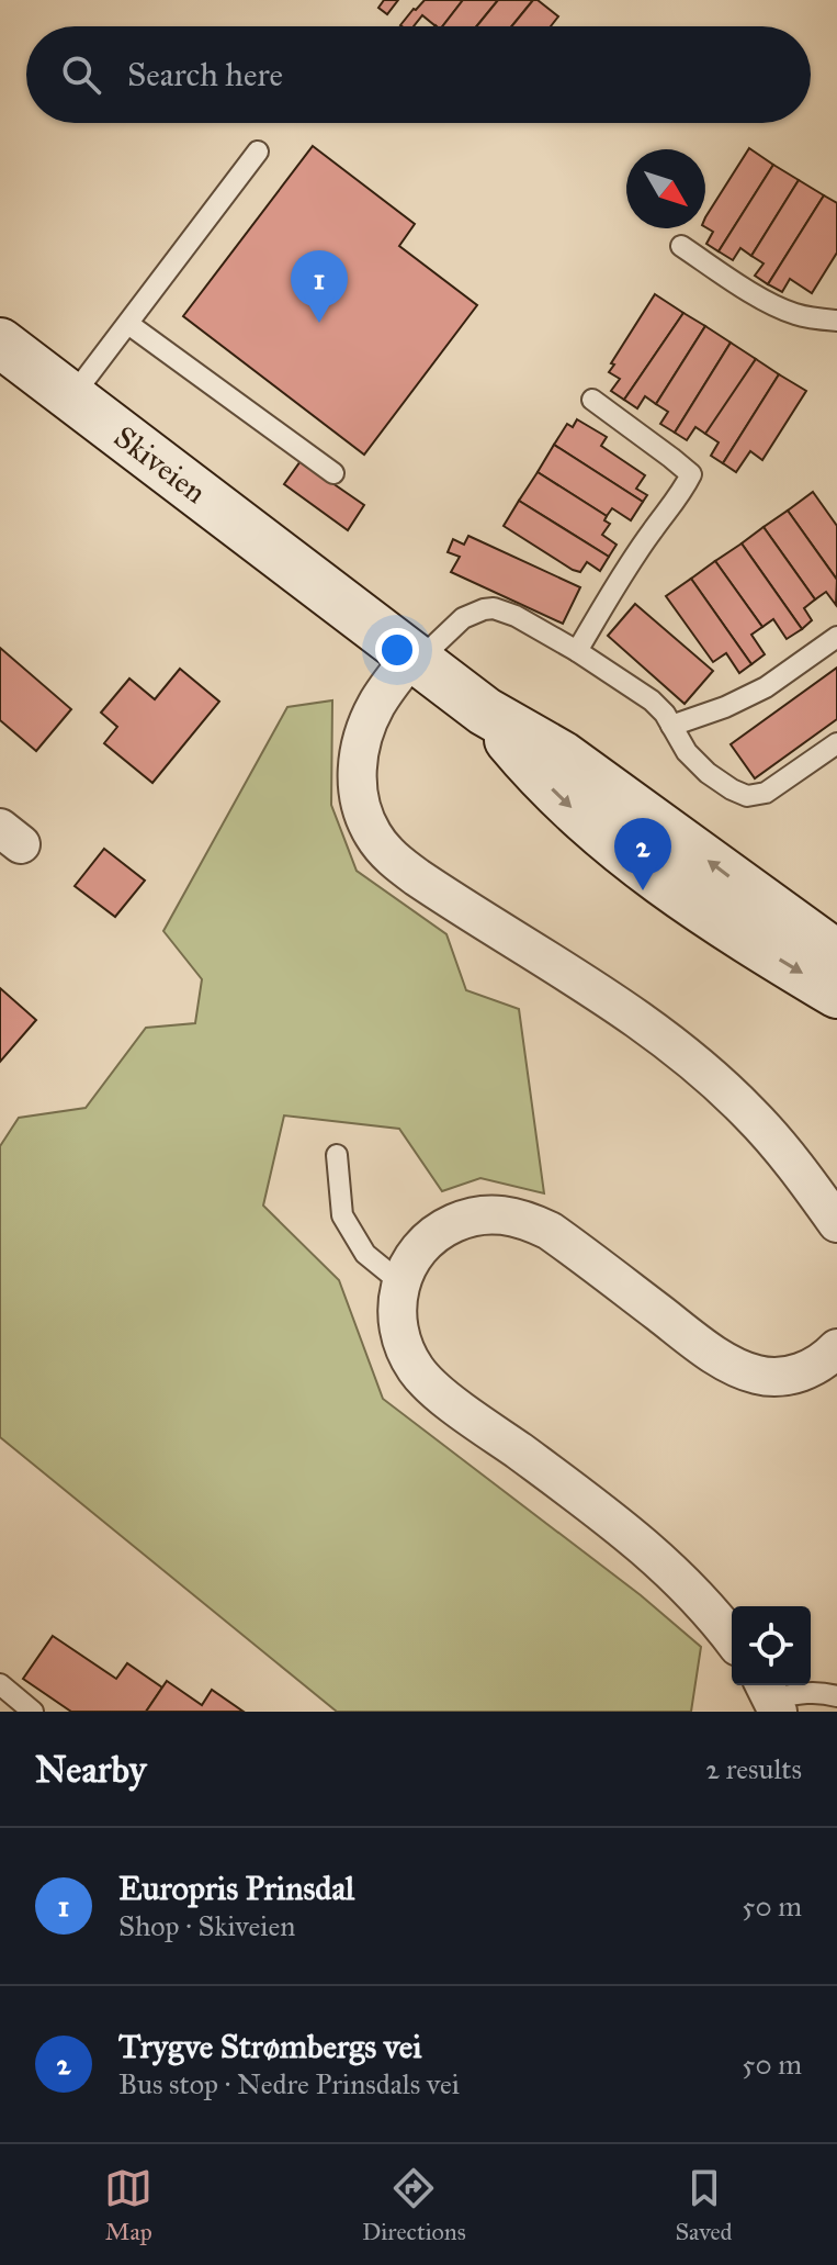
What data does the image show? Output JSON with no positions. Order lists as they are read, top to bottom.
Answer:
{
  "streets": {
    "main road": ["Skiveien"]
  },
  "north": "bottom right",
  "page": {
    "search": "Search here",
    "pins": ["1", "2"],
    "heading": ["Nearby", "2 results"],
    "list": [
      {
        "mark": "1",
        "name": "Europris Prinsdal",
        "note": "Shop · Skiveien",
        "value": "50 m"
      },
      {
        "mark": "2",
        "name": "Trygve Strømbergs vei",
        "note": "Bus stop · Nedre Prinsdals vei",
        "value": "50 m"
      }
    ],
    "nav": ["Map", "Directions", "Saved"]
  }
}
